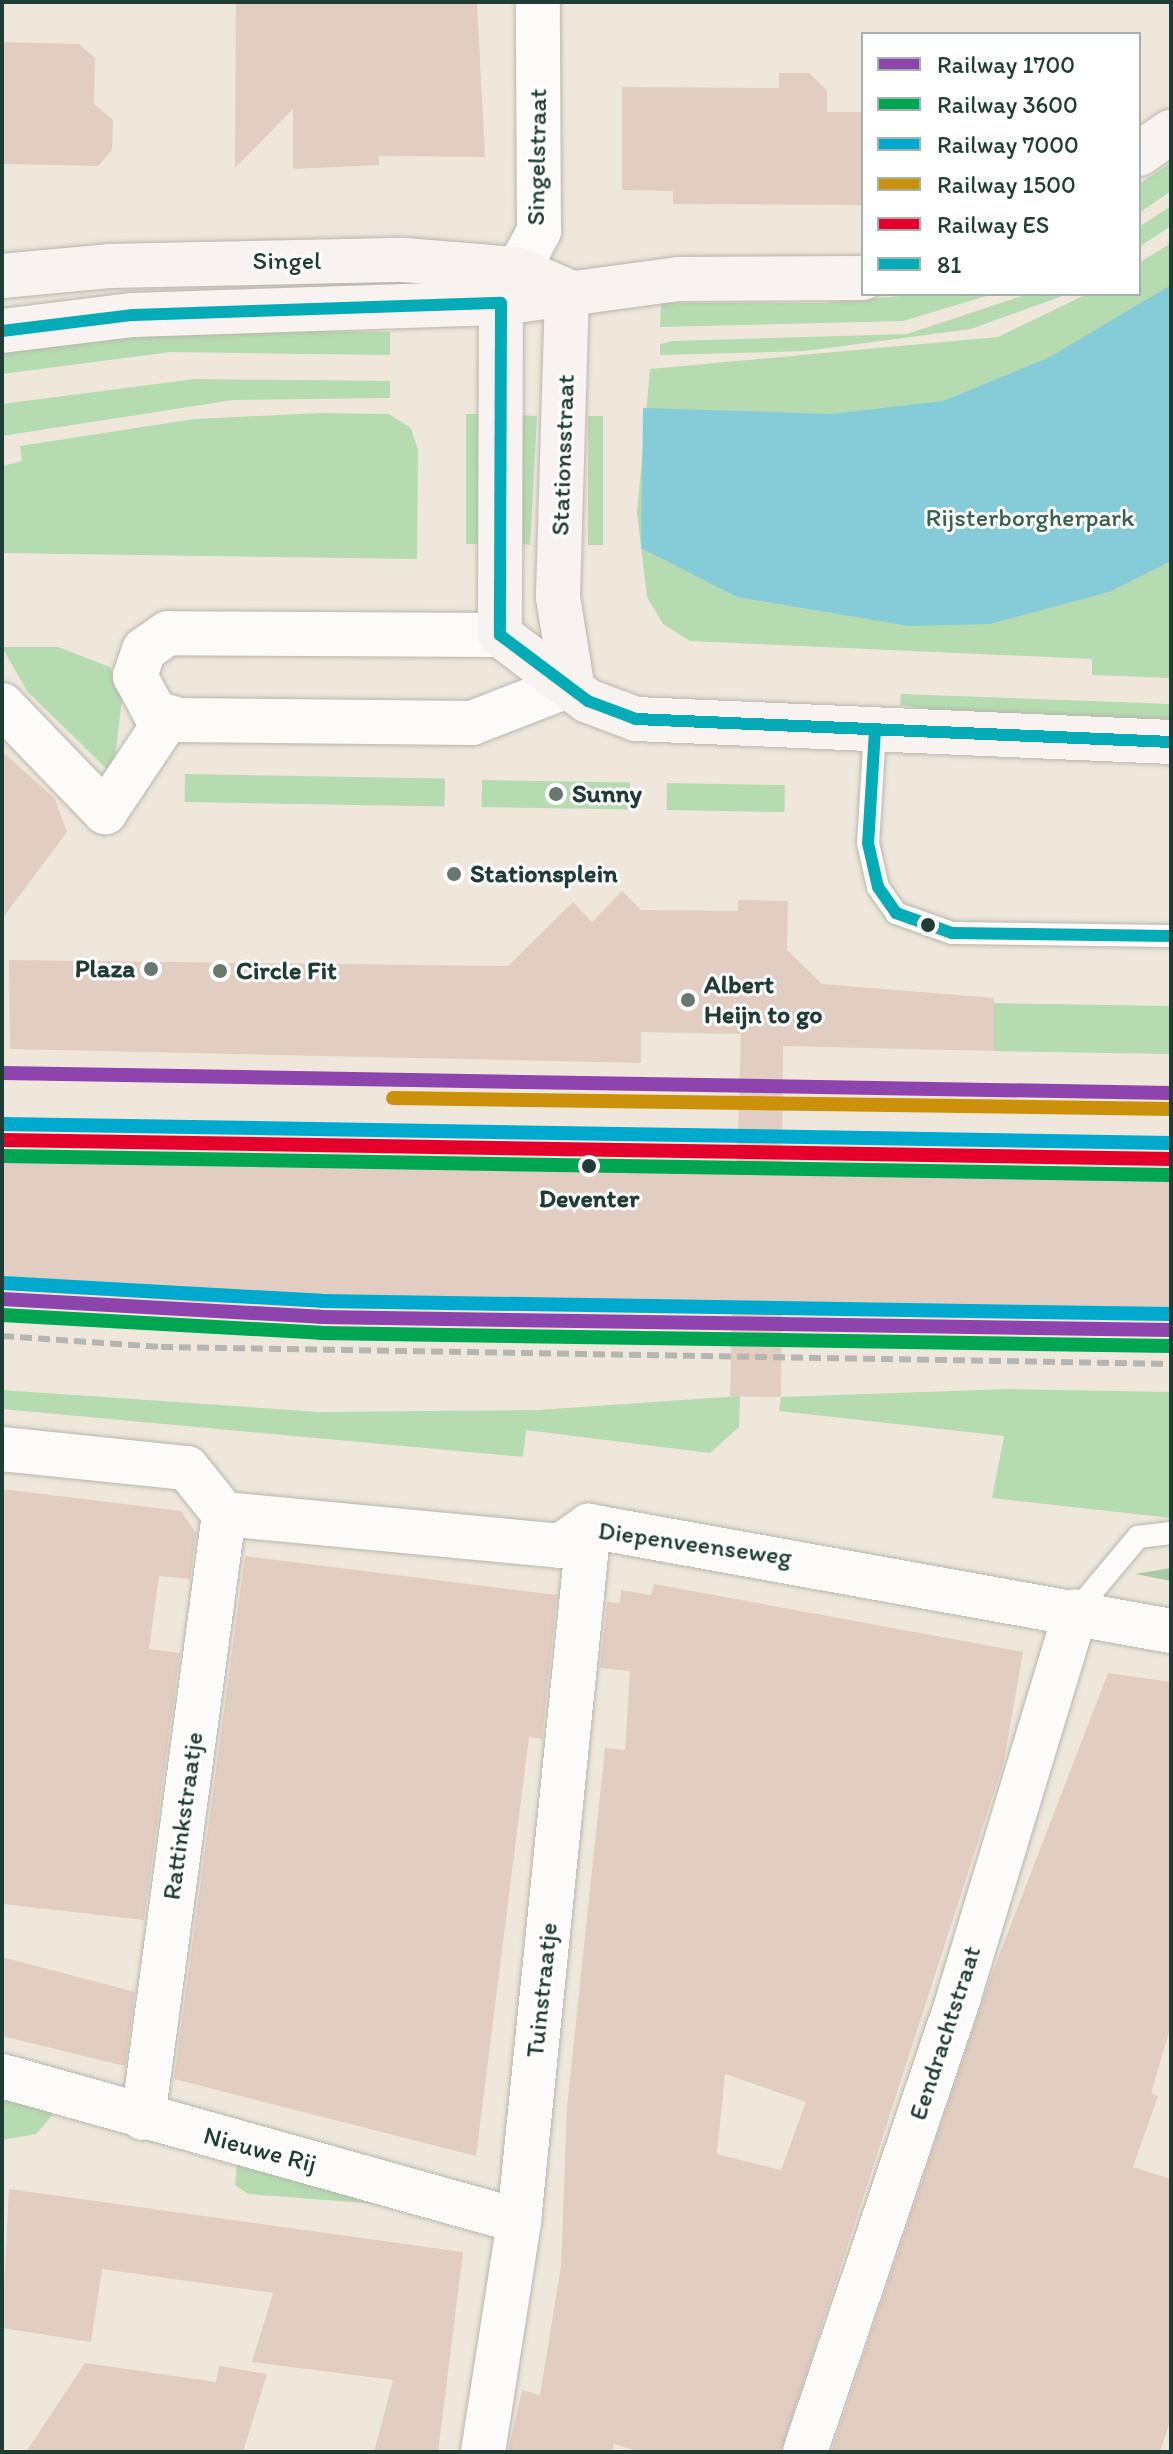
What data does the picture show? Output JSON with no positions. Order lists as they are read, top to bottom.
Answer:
{
  "streets": {
    "street": [
      "Singelstraat",
      "Singel",
      "Stationsstraat",
      "Diepenveenseweg",
      "Rattinkstraatje",
      "Tuinstraatje",
      "Eendrachtstraat",
      "Nieuwe Rij"
    ]
  },
  "crossings": [
    ["Singelstraat", "Singel"],
    ["Singelstraat", "Stationsstraat"],
    ["Singel", "Stationsstraat"],
    ["Diepenveenseweg", "Rattinkstraatje"],
    ["Diepenveenseweg", "Tuinstraatje"],
    ["Diepenveenseweg", "Eendrachtstraat"],
    ["Rattinkstraatje", "Nieuwe Rij"],
    ["Tuinstraatje", "Nieuwe Rij"]
  ],
  "parks": ["Rijsterborgherpark"],
  "places": [
    "Sunny",
    "Stationsplein",
    "Plaza",
    "Circle Fit",
    "Albert Heijn to go",
    "Deventer"
  ],
  "lines": [
    "transit line 81",
    "rail line 1700",
    "rail line 1500",
    "rail line 7000",
    "rail line ES",
    "rail line 3600"
  ],
  "legend": [
    "Railway 1700",
    "Railway 3600",
    "Railway 7000",
    "Railway 1500",
    "Railway ES",
    "81"
  ]
}
